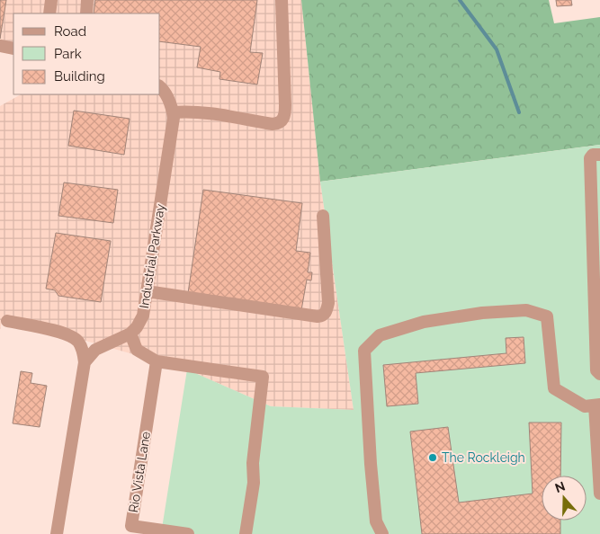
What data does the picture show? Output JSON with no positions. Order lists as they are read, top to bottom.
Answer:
{
  "streets": {
    "street": ["Industrial Parkway", "Rio Vista Lane"]
  },
  "places": ["The Rockleigh"],
  "legend": ["Road", "Park", "Building"],
  "north": "top"
}
